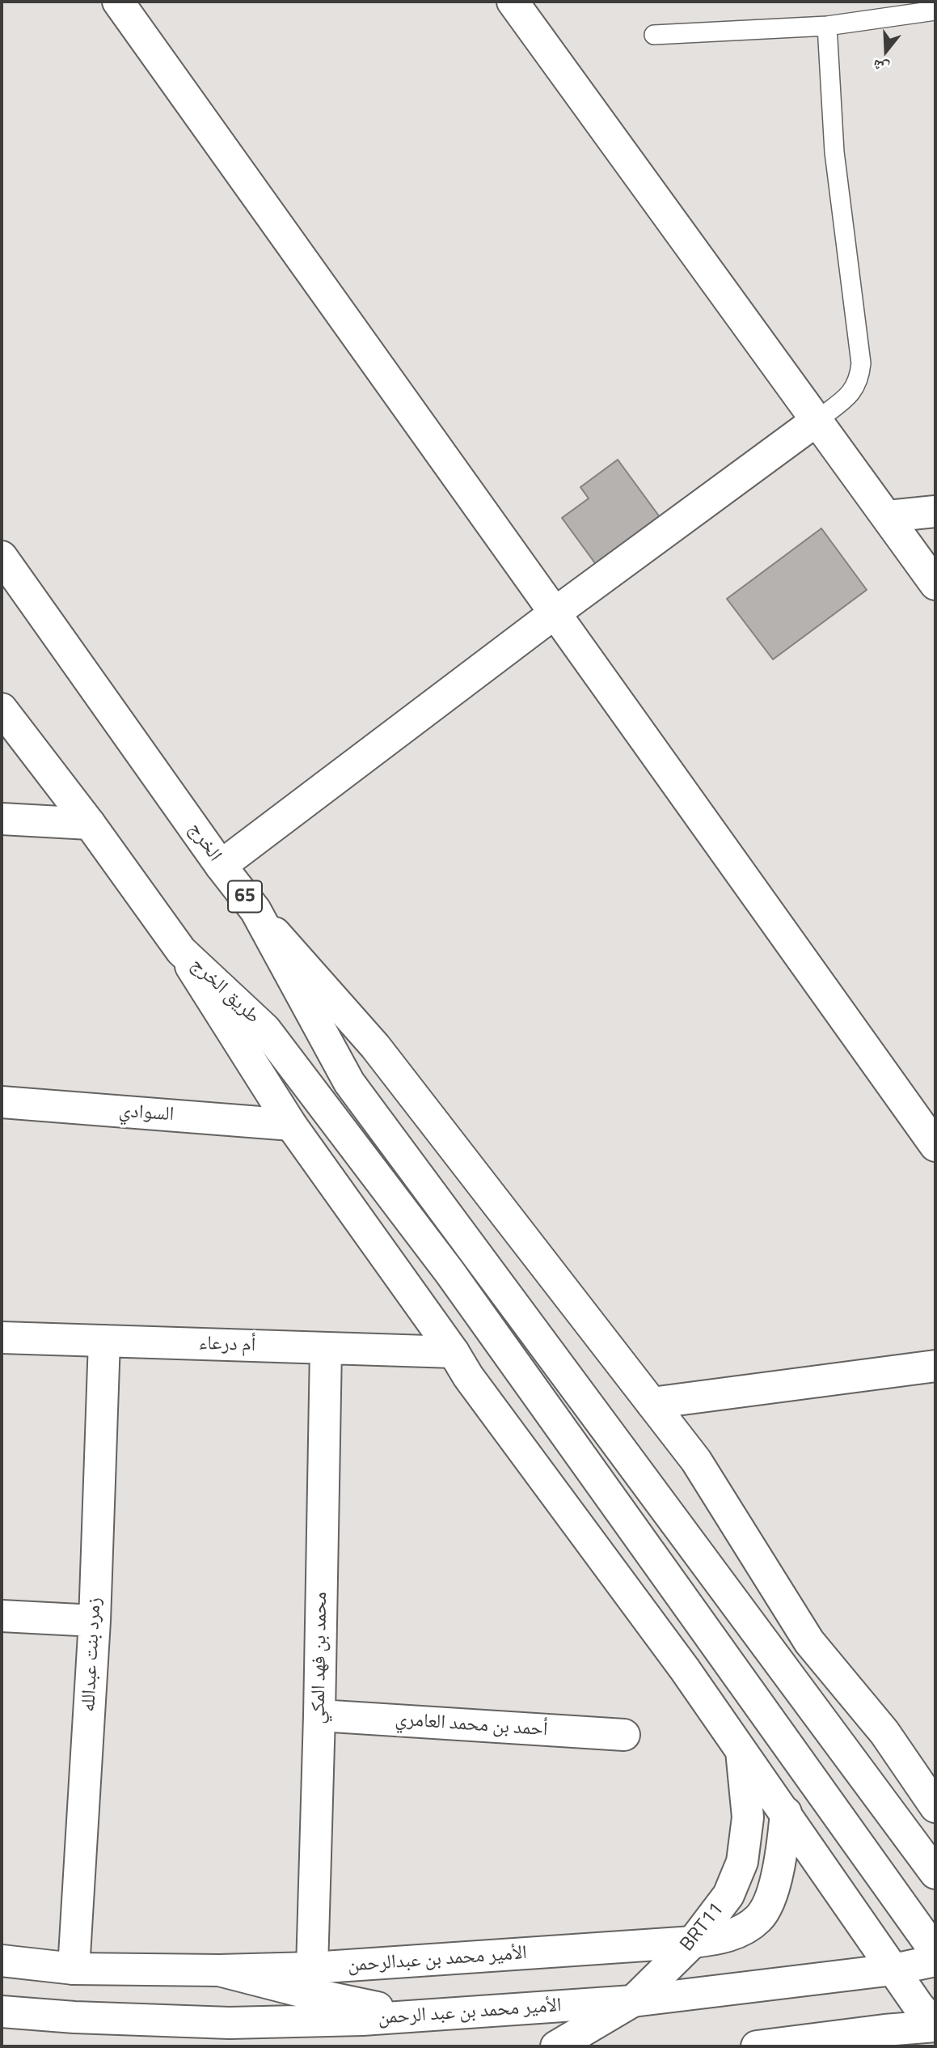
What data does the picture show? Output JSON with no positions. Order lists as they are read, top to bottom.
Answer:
{
  "streets": {
    "main road": [
      "الخرج",
      "65",
      "طريق الخرج",
      "السوادي",
      "أم درعاء",
      "زمرد بنت عبدالله",
      "محمد بن فهد المكي",
      "أحمد بن محمد العامري",
      "BRT11",
      "الأمير محمد بن عبدالرحمن",
      "الأمير محمد بن عبد الرحمن"
    ]
  },
  "crossings": [
    ["أم درعاء", "زمرد بنت عبدالله"],
    ["أم درعاء", "محمد بن فهد المكي"],
    ["زمرد بنت عبدالله", "الأمير محمد بن عبدالرحمن"],
    ["محمد بن فهد المكي", "أحمد بن محمد العامري"],
    ["محمد بن فهد المكي", "الأمير محمد بن عبدالرحمن"],
    ["BRT11", "الأمير محمد بن عبدالرحمن"],
    ["BRT11", "الأمير محمد بن عبد الرحمن"]
  ],
  "north": "bottom"
}
